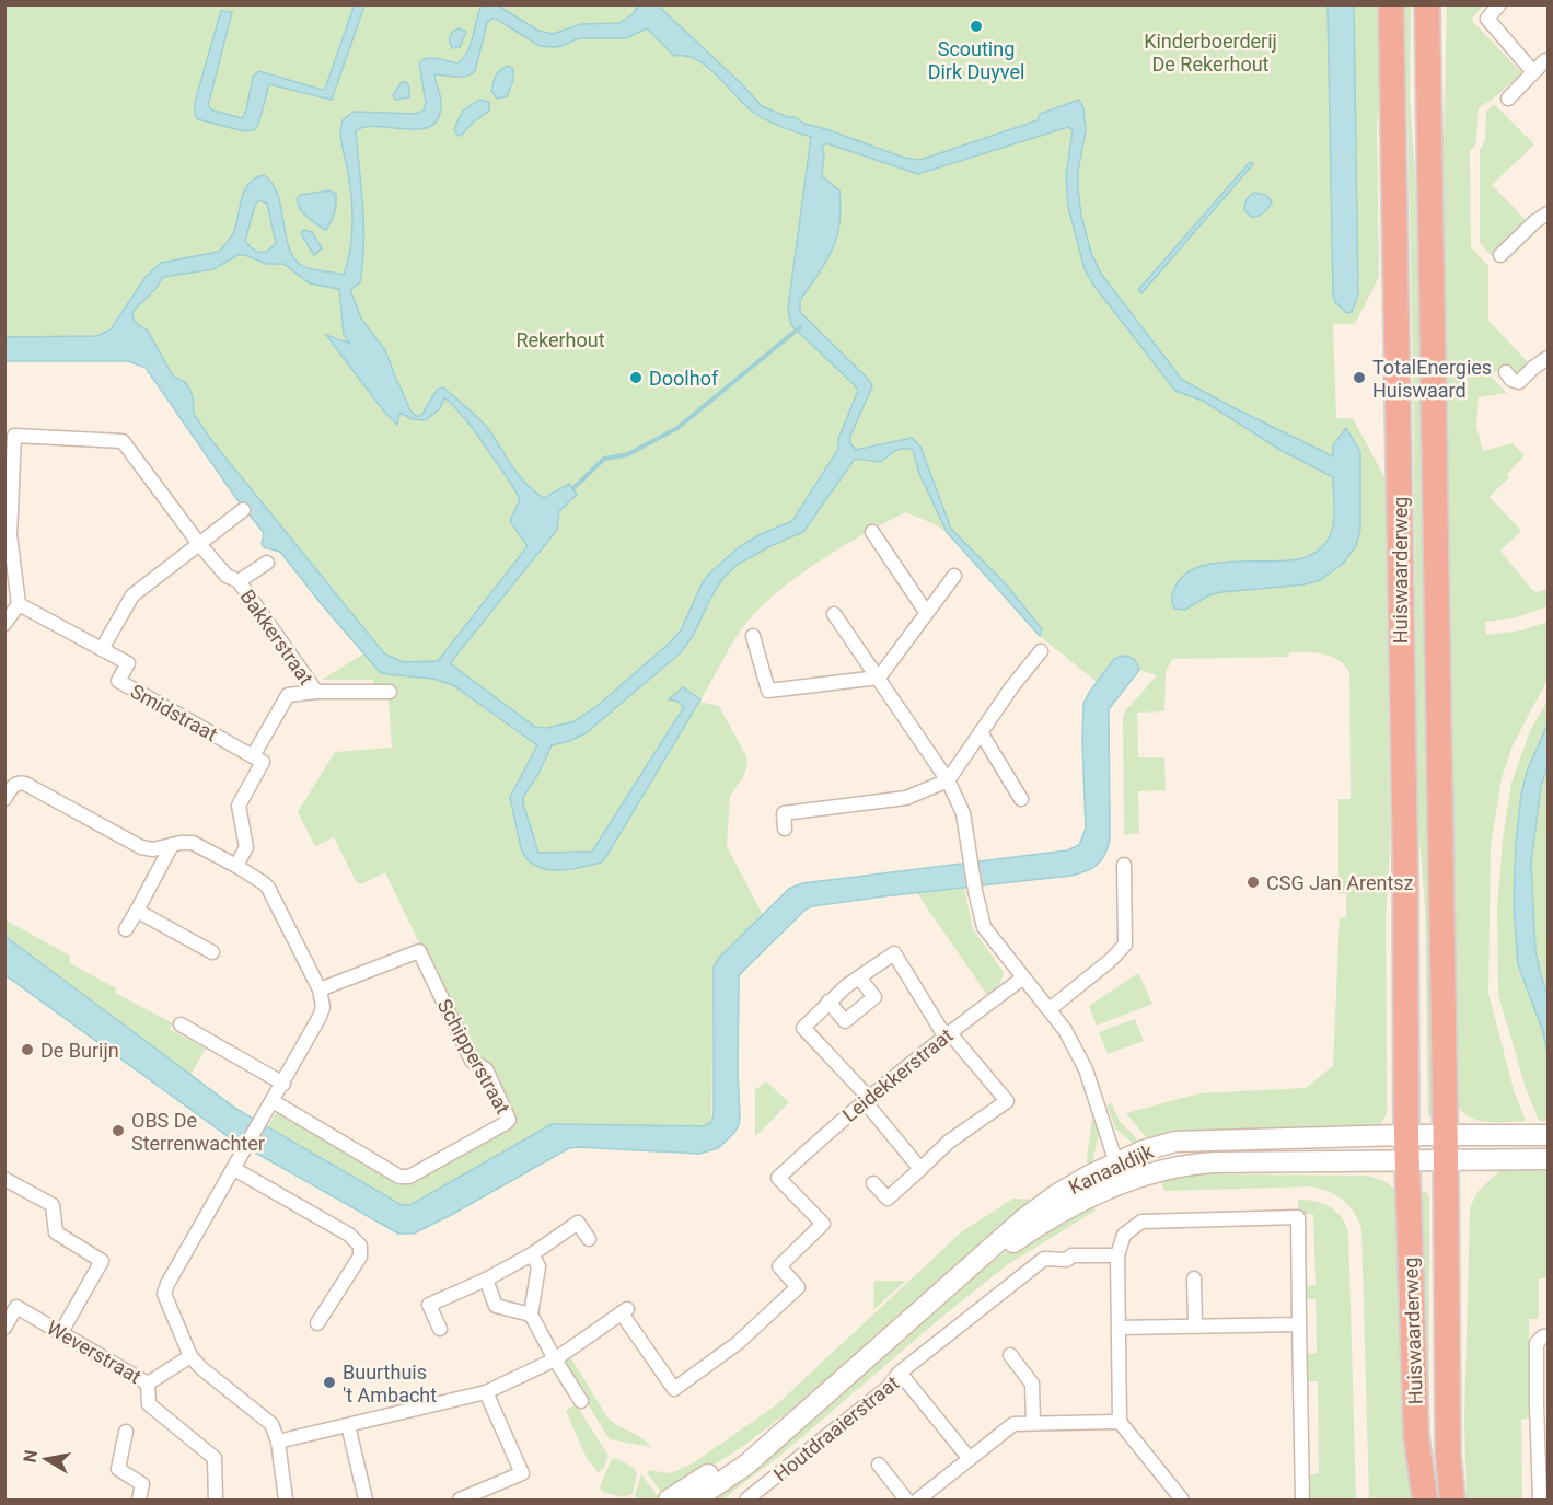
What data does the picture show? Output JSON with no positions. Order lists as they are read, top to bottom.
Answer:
{
  "streets": {
    "highway": ["Huiswaarderweg"],
    "street": [
      "Bakkerstraat",
      "Smidstraat",
      "Schipperstraat",
      "Leidekkerstraat",
      "Kanaaldijk",
      "Weverstraat",
      "Houtdraaierstraat"
    ]
  },
  "crossings": [
    ["Huiswaarderweg", "Kanaaldijk"],
    ["Bakkerstraat", "Smidstraat"]
  ],
  "parks": ["Kinderboerderij De Rekerhout", "Rekerhout"],
  "places": [
    "Scouting Dirk Duyvel",
    "Doolhof",
    "TotalEnergies Huiswaard",
    "CSG Jan Arentsz",
    "De Burijn",
    "OBS De Sterrenwachter",
    "Buurthuis 't Ambacht"
  ],
  "north": "left"
}
